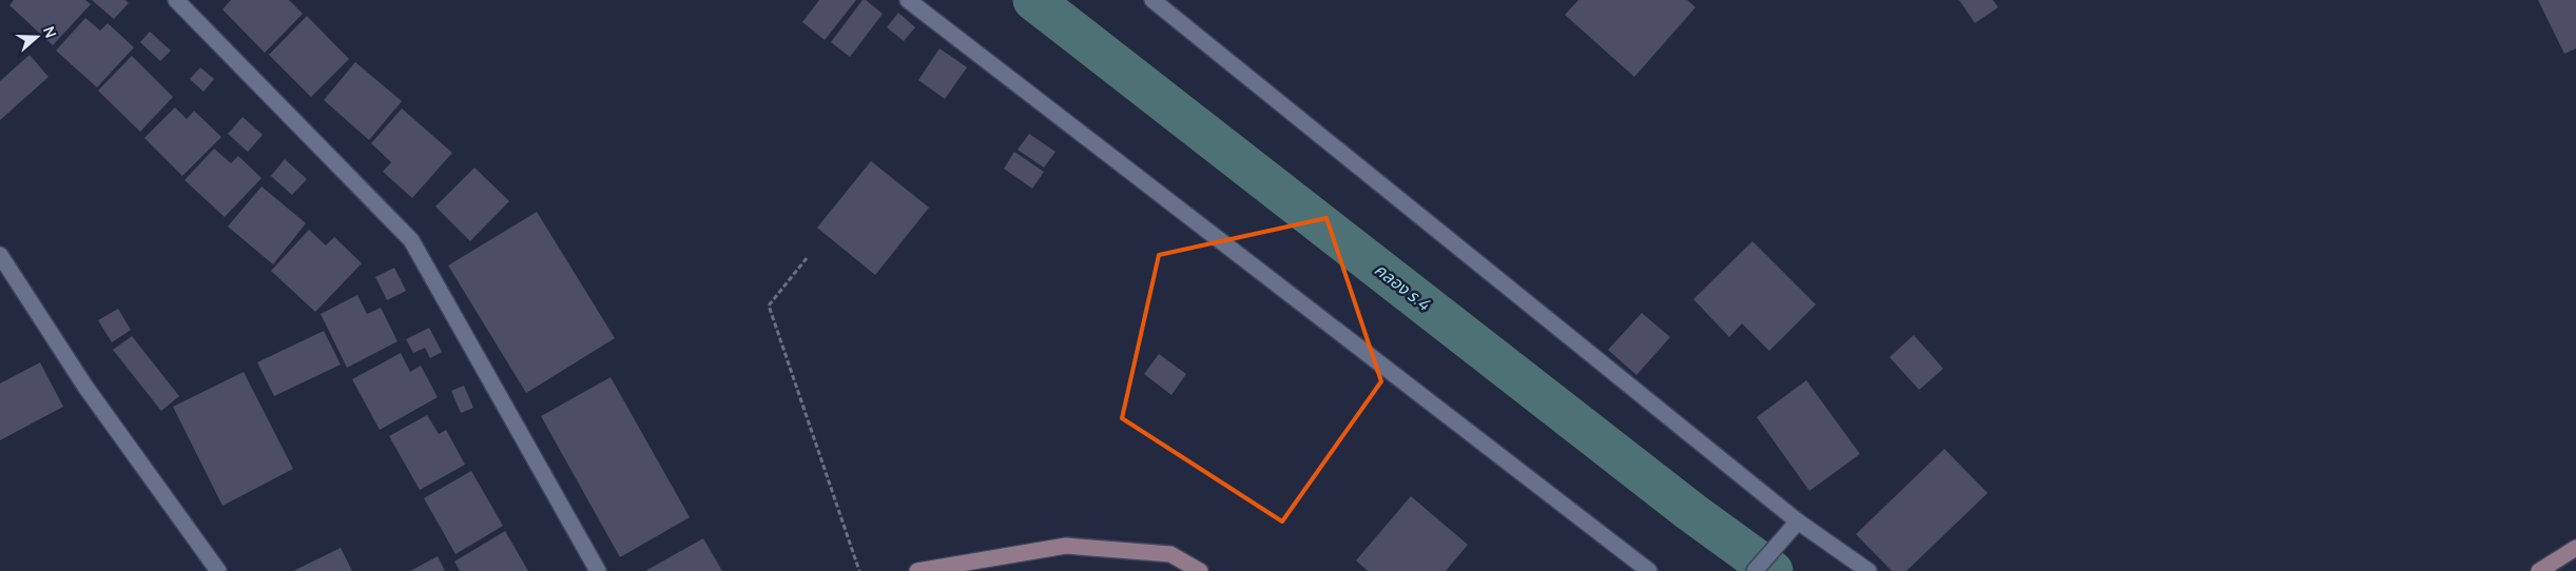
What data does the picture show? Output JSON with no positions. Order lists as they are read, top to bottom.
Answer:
{
  "water": ["คลอง ร.4"],
  "north": "right"
}
